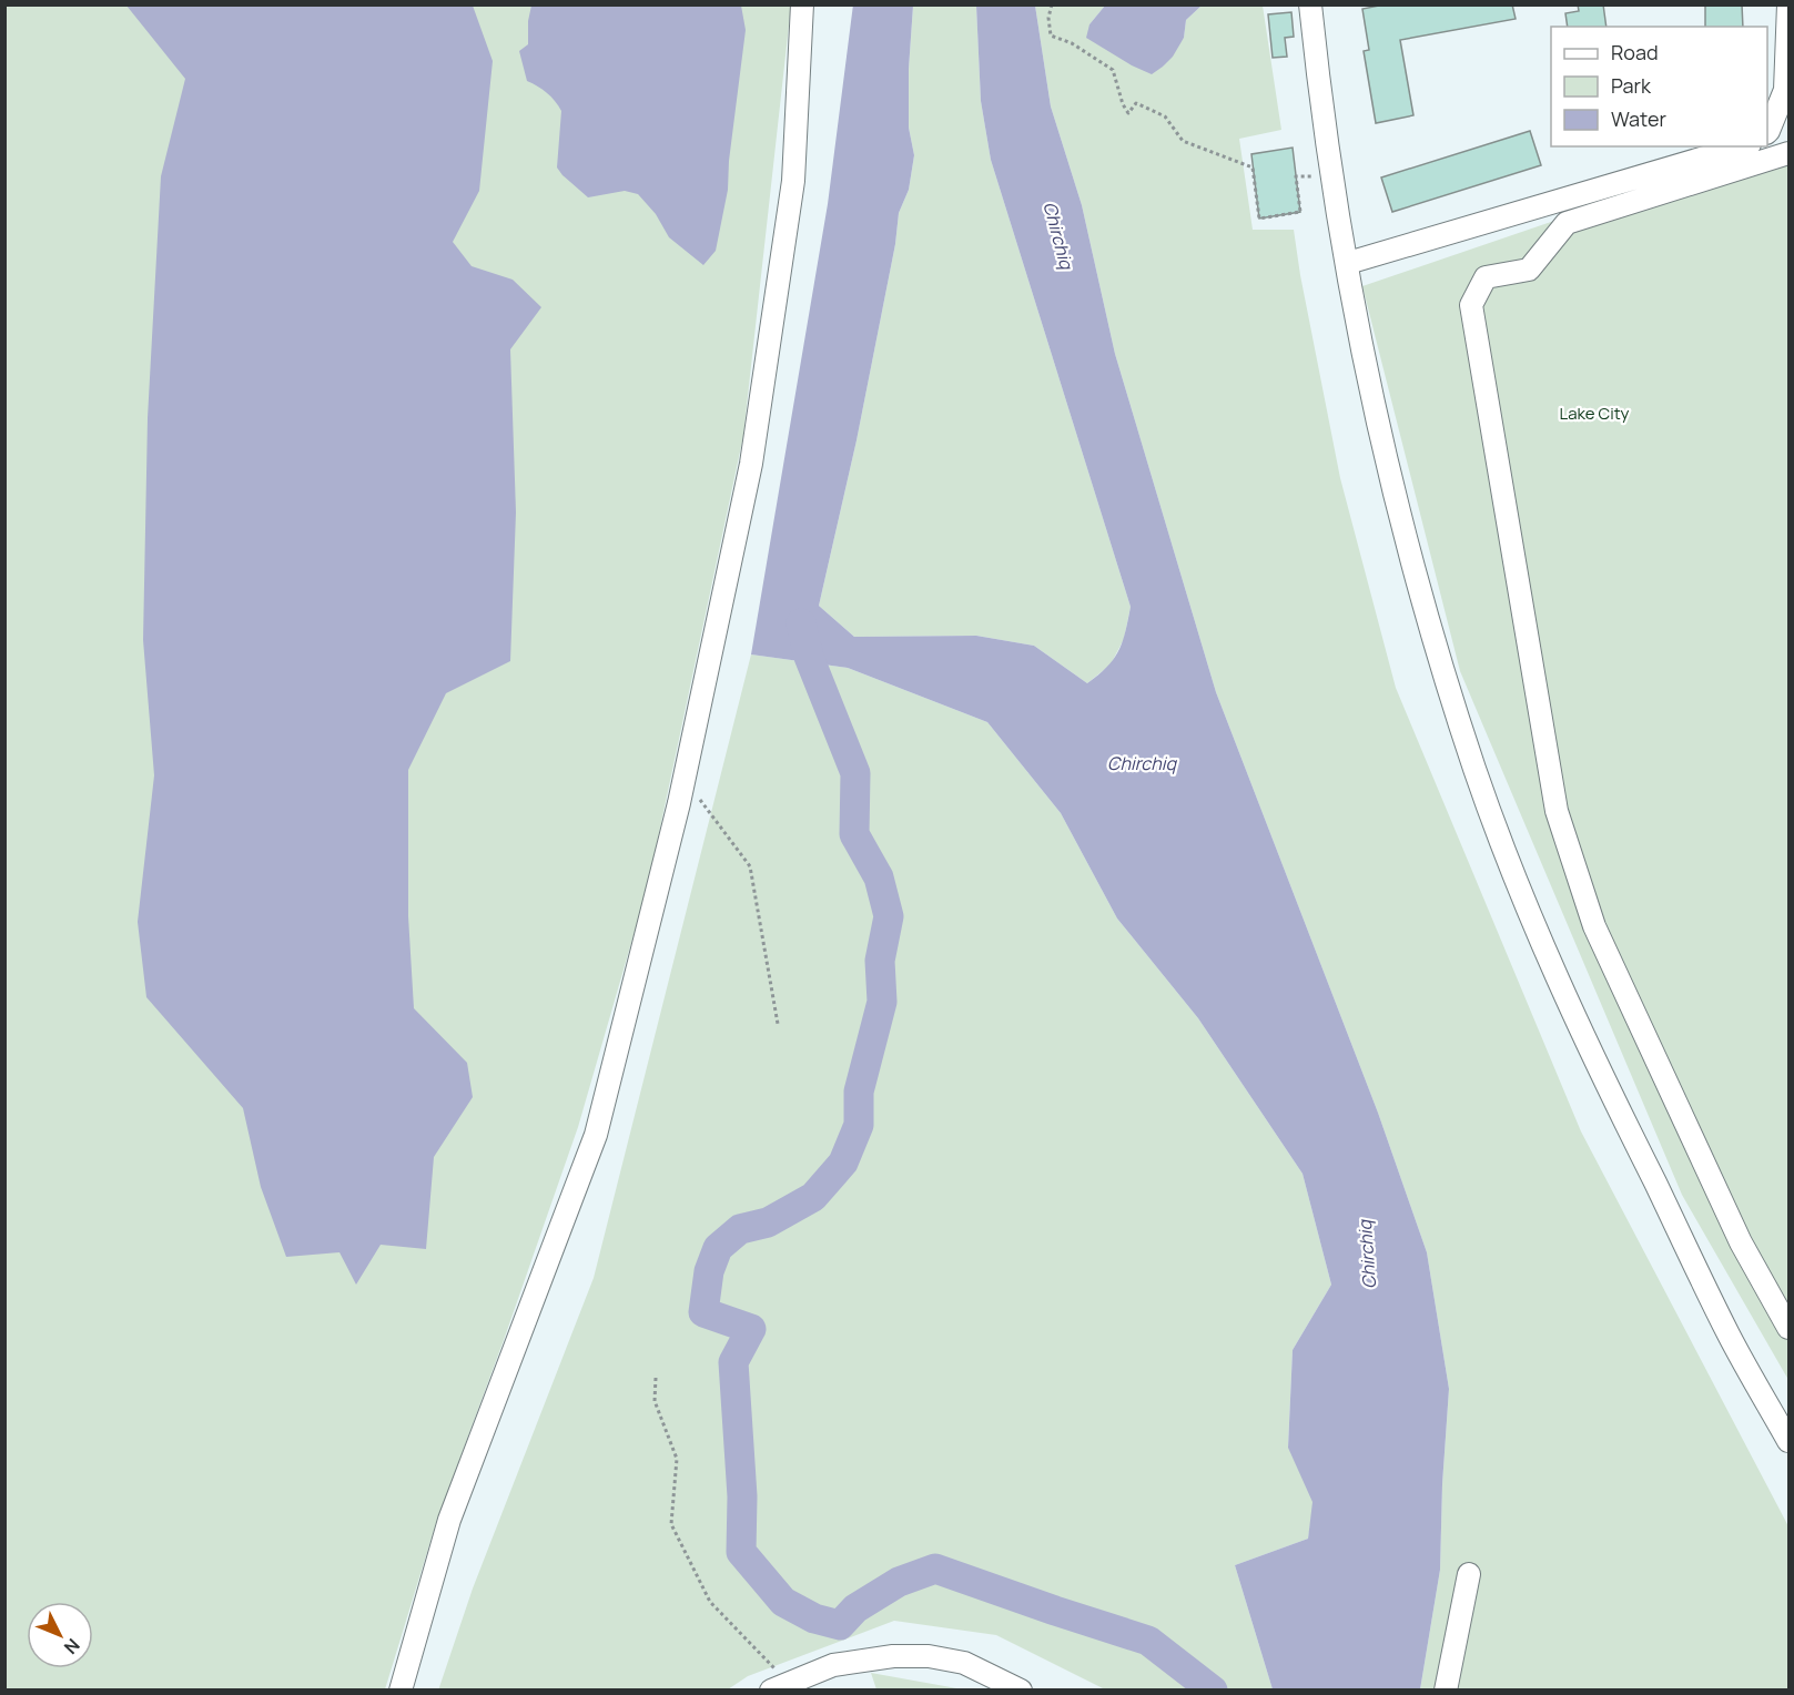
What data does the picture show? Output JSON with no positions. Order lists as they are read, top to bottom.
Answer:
{
  "water": ["Chirchiq"],
  "parks": ["Lake City"],
  "legend": ["Road", "Park", "Water"],
  "north": "bottom right"
}
